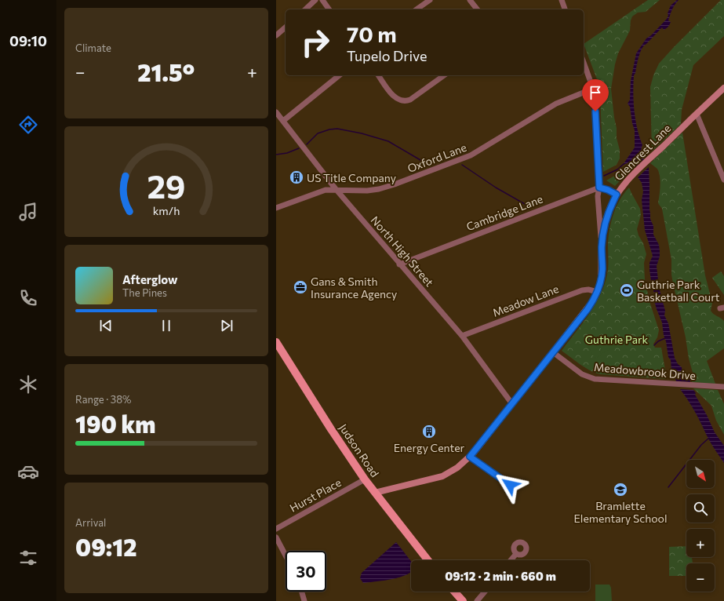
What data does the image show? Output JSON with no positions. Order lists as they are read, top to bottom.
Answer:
{
  "streets": {
    "main road": ["Judson Road"],
    "street": [
      "Glencrest Lane",
      "Oxford Lane",
      "Cambridge Lane",
      "North High Street",
      "Meadow Lane",
      "Meadowbrook Drive",
      "Hurst Place"
    ]
  },
  "crossings": [
    ["Glencrest Lane", "North High Street"],
    ["Glencrest Lane", "Meadow Lane"],
    ["Glencrest Lane", "Meadowbrook Drive"],
    ["Glencrest Lane", "Judson Road"],
    ["Oxford Lane", "North High Street"],
    ["Cambridge Lane", "North High Street"],
    ["North High Street", "Meadow Lane"],
    ["Judson Road", "Hurst Place"]
  ],
  "parks": ["Guthrie Park"],
  "places": {
    "building": ["US Title Company", "Energy Center"],
    "office": ["Gans & Smith Insurance Agency"],
    "sports": ["Guthrie Park Basketball Court"],
    "school or university": ["Bramlette Elementary School"]
  },
  "north": "bottom right",
  "page": {
    "tabs": "09:10",
    "tile": [
      "Climate",
      ["Range · 38%", "190 km"],
      ["Arrival", "09:12"]
    ],
    "turn": ["70 m", "Tupelo Drive"],
    "heat": ["−", "21.5°", "+"],
    "song": ["Afterglow", "The Pines"],
    "map_buttons": ["+", "−"],
    "limit": "30",
    "trip": "09:12 · 2 min · 660 m",
    "gauge": ["29", "km/h"]
  }
}
